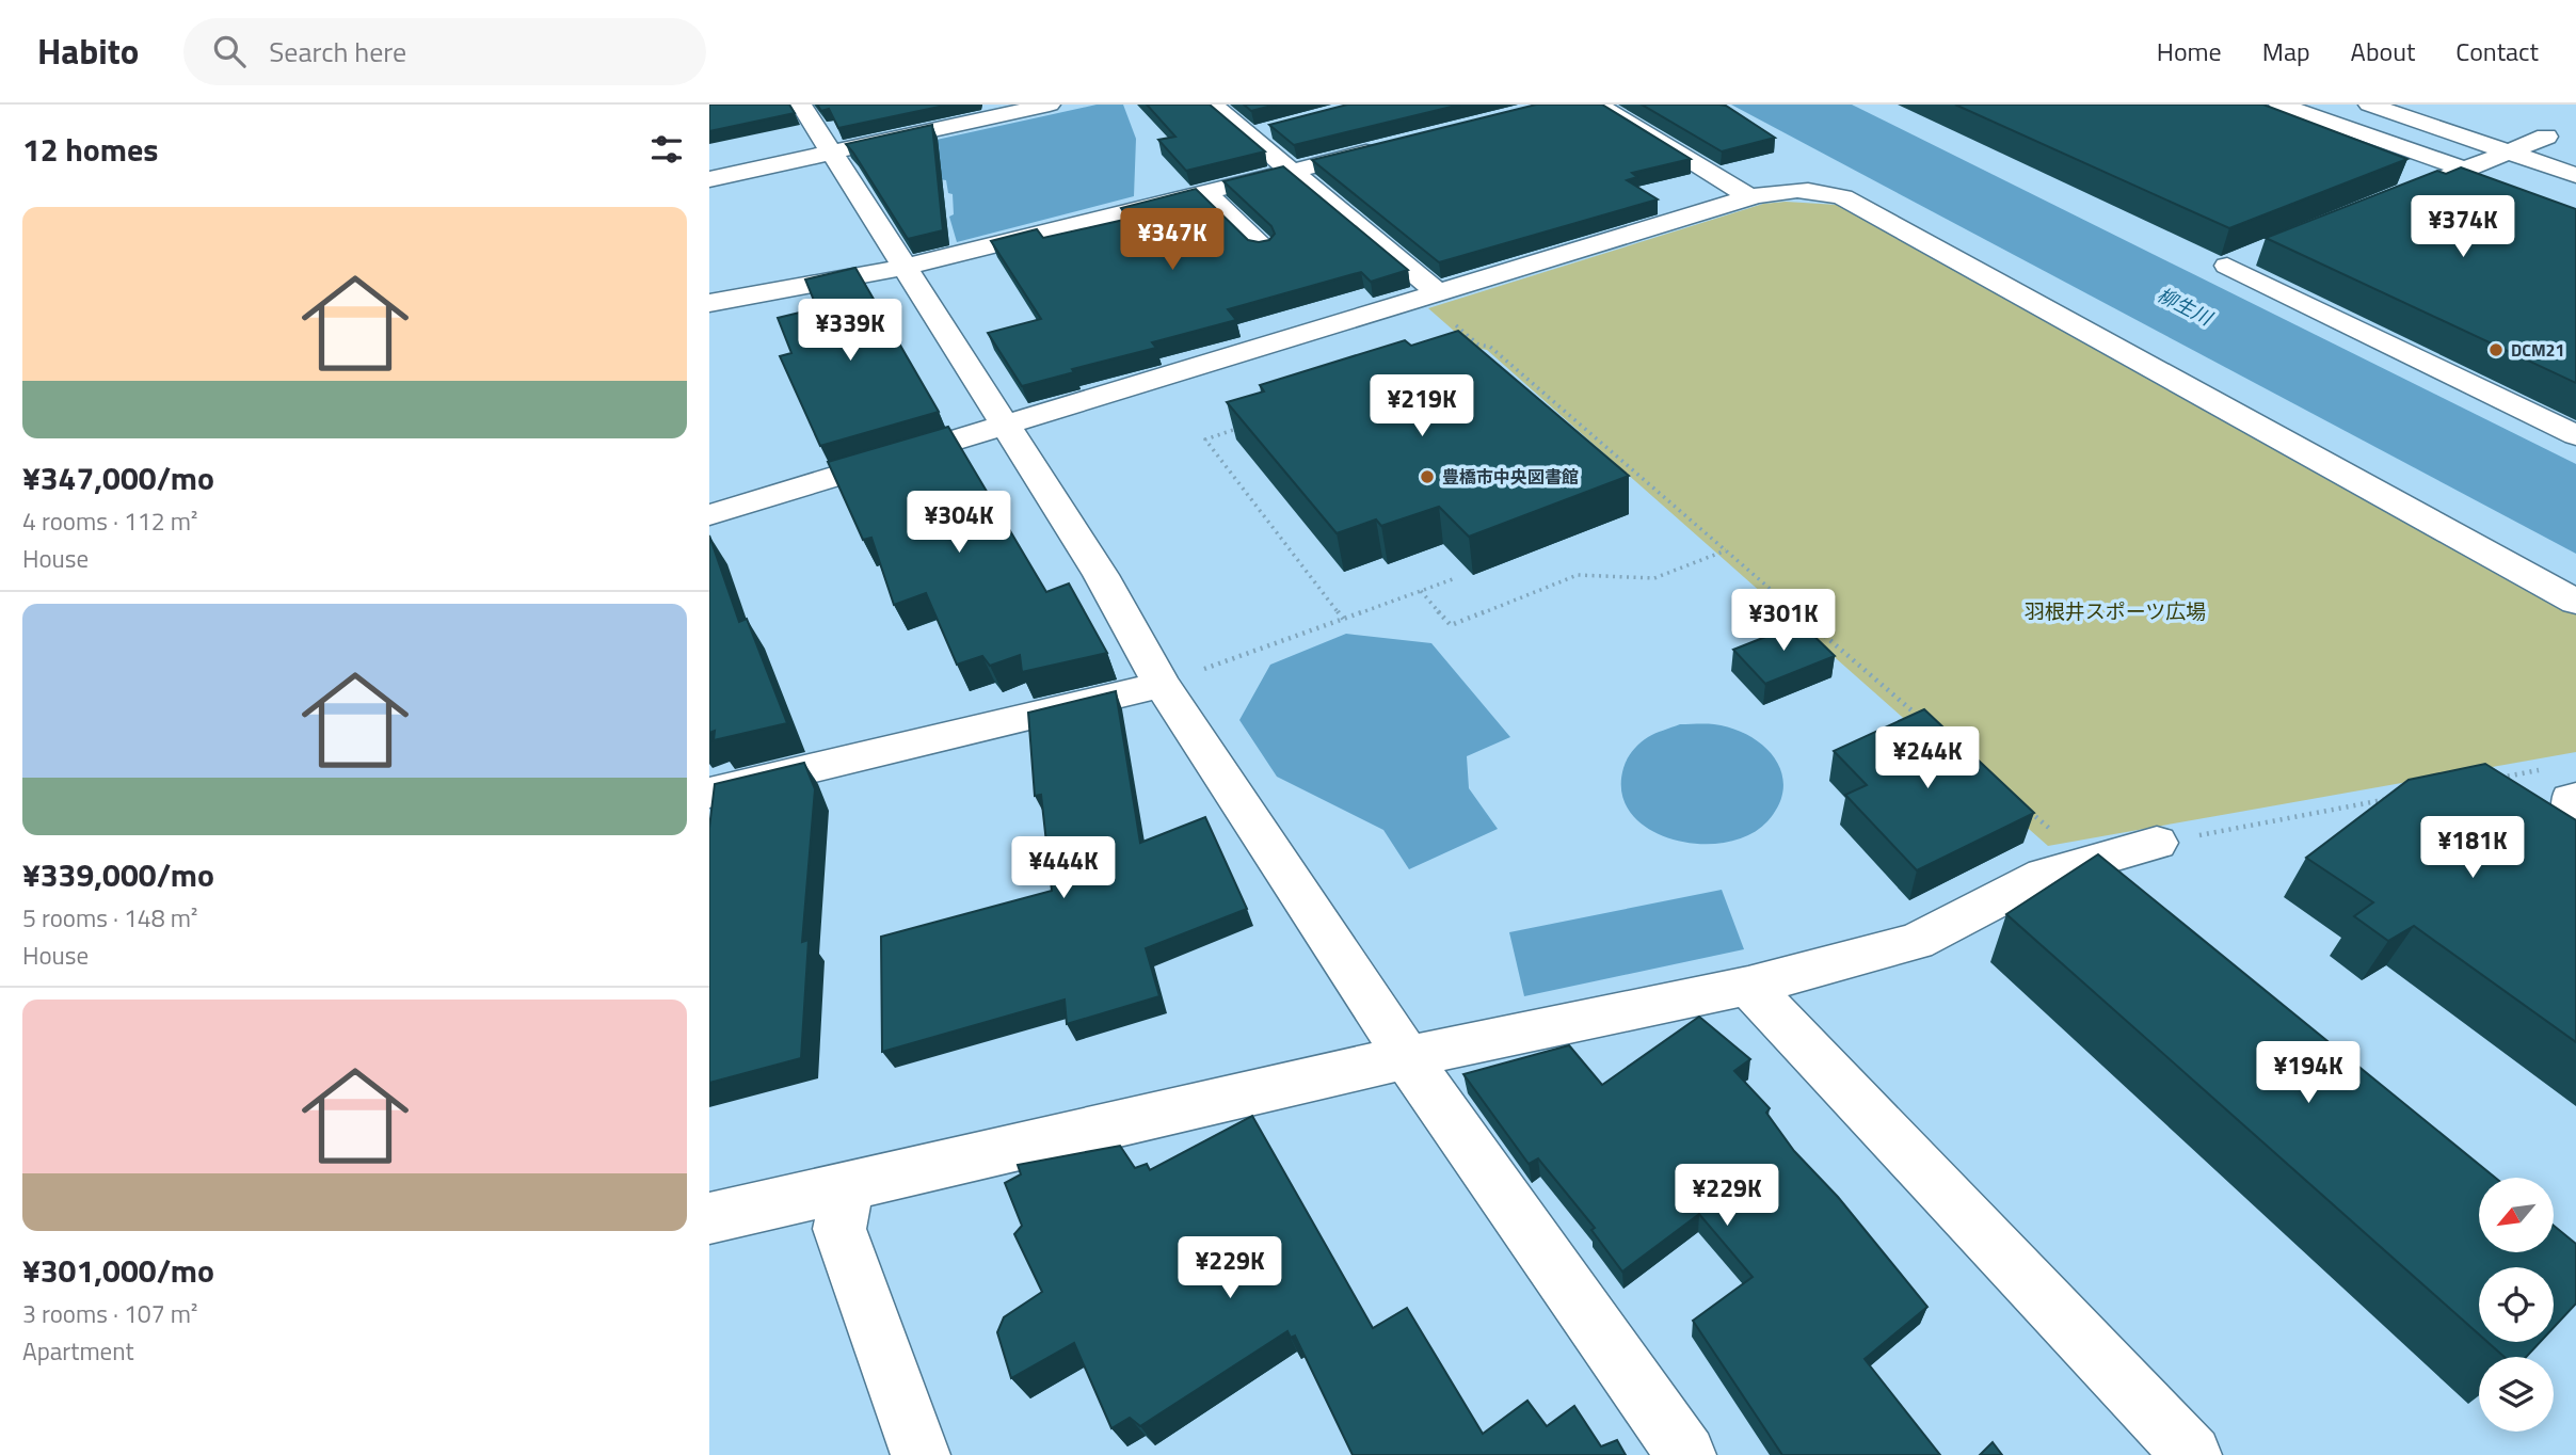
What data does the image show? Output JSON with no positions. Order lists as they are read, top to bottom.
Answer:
{
  "water": ["柳生川"],
  "parks": ["羽根井スポーツ広場"],
  "places": ["DCM21", "豊橋市中央図書館"],
  "north": "bottom left",
  "page": {
    "header": "Habito",
    "search": "Search here",
    "nav": [
      "Home",
      "Map",
      "About",
      "Contact"
    ],
    "heading": "12 homes",
    "list": [
      {
        "name": "¥347,000/mo",
        "note": "4 rooms · 112 m² · House"
      },
      {
        "name": "¥339,000/mo",
        "note": "5 rooms · 148 m² · House"
      },
      {
        "name": "¥301,000/mo",
        "note": "3 rooms · 107 m² · Apartment"
      }
    ],
    "price": [
      "¥374K",
      "¥347K",
      "¥339K",
      "¥219K",
      "¥304K",
      "¥301K",
      "¥244K",
      "¥181K",
      "¥444K",
      "¥194K",
      "¥229K",
      "¥229K"
    ]
  }
}
